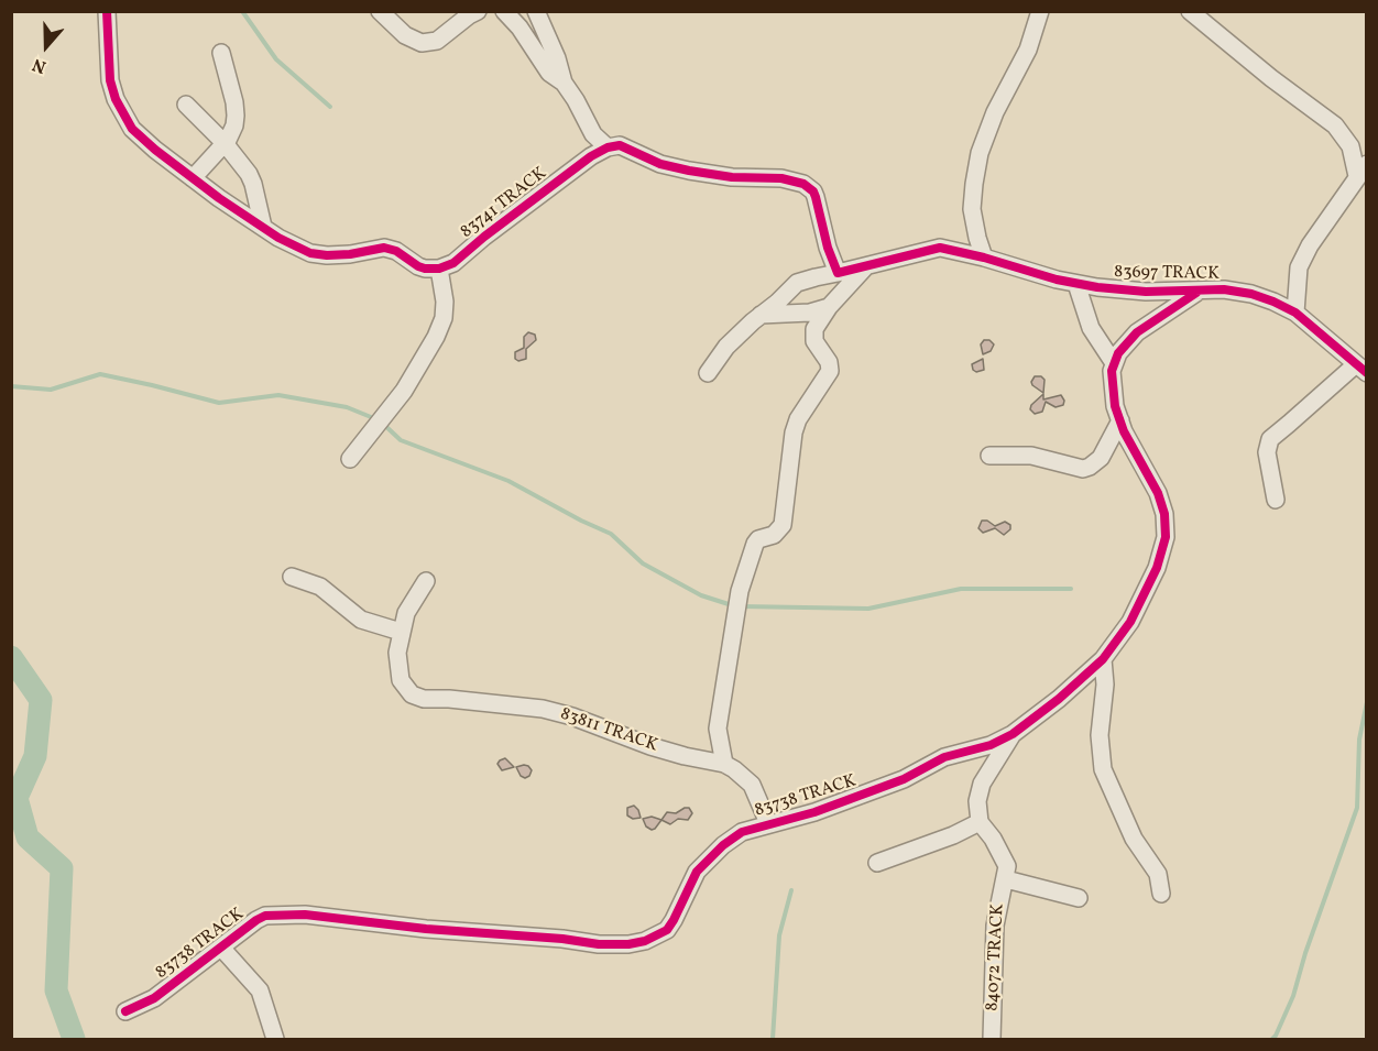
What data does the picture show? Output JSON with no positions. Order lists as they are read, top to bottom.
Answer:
{
  "streets": {
    "street": [
      "83741 TRACK",
      "83697 TRACK",
      "83811 TRACK",
      "83738 TRACK",
      "84072 TRACK"
    ]
  },
  "crossings": [
    ["83811 TRACK", "83738 TRACK"]
  ],
  "north": "bottom"
}
